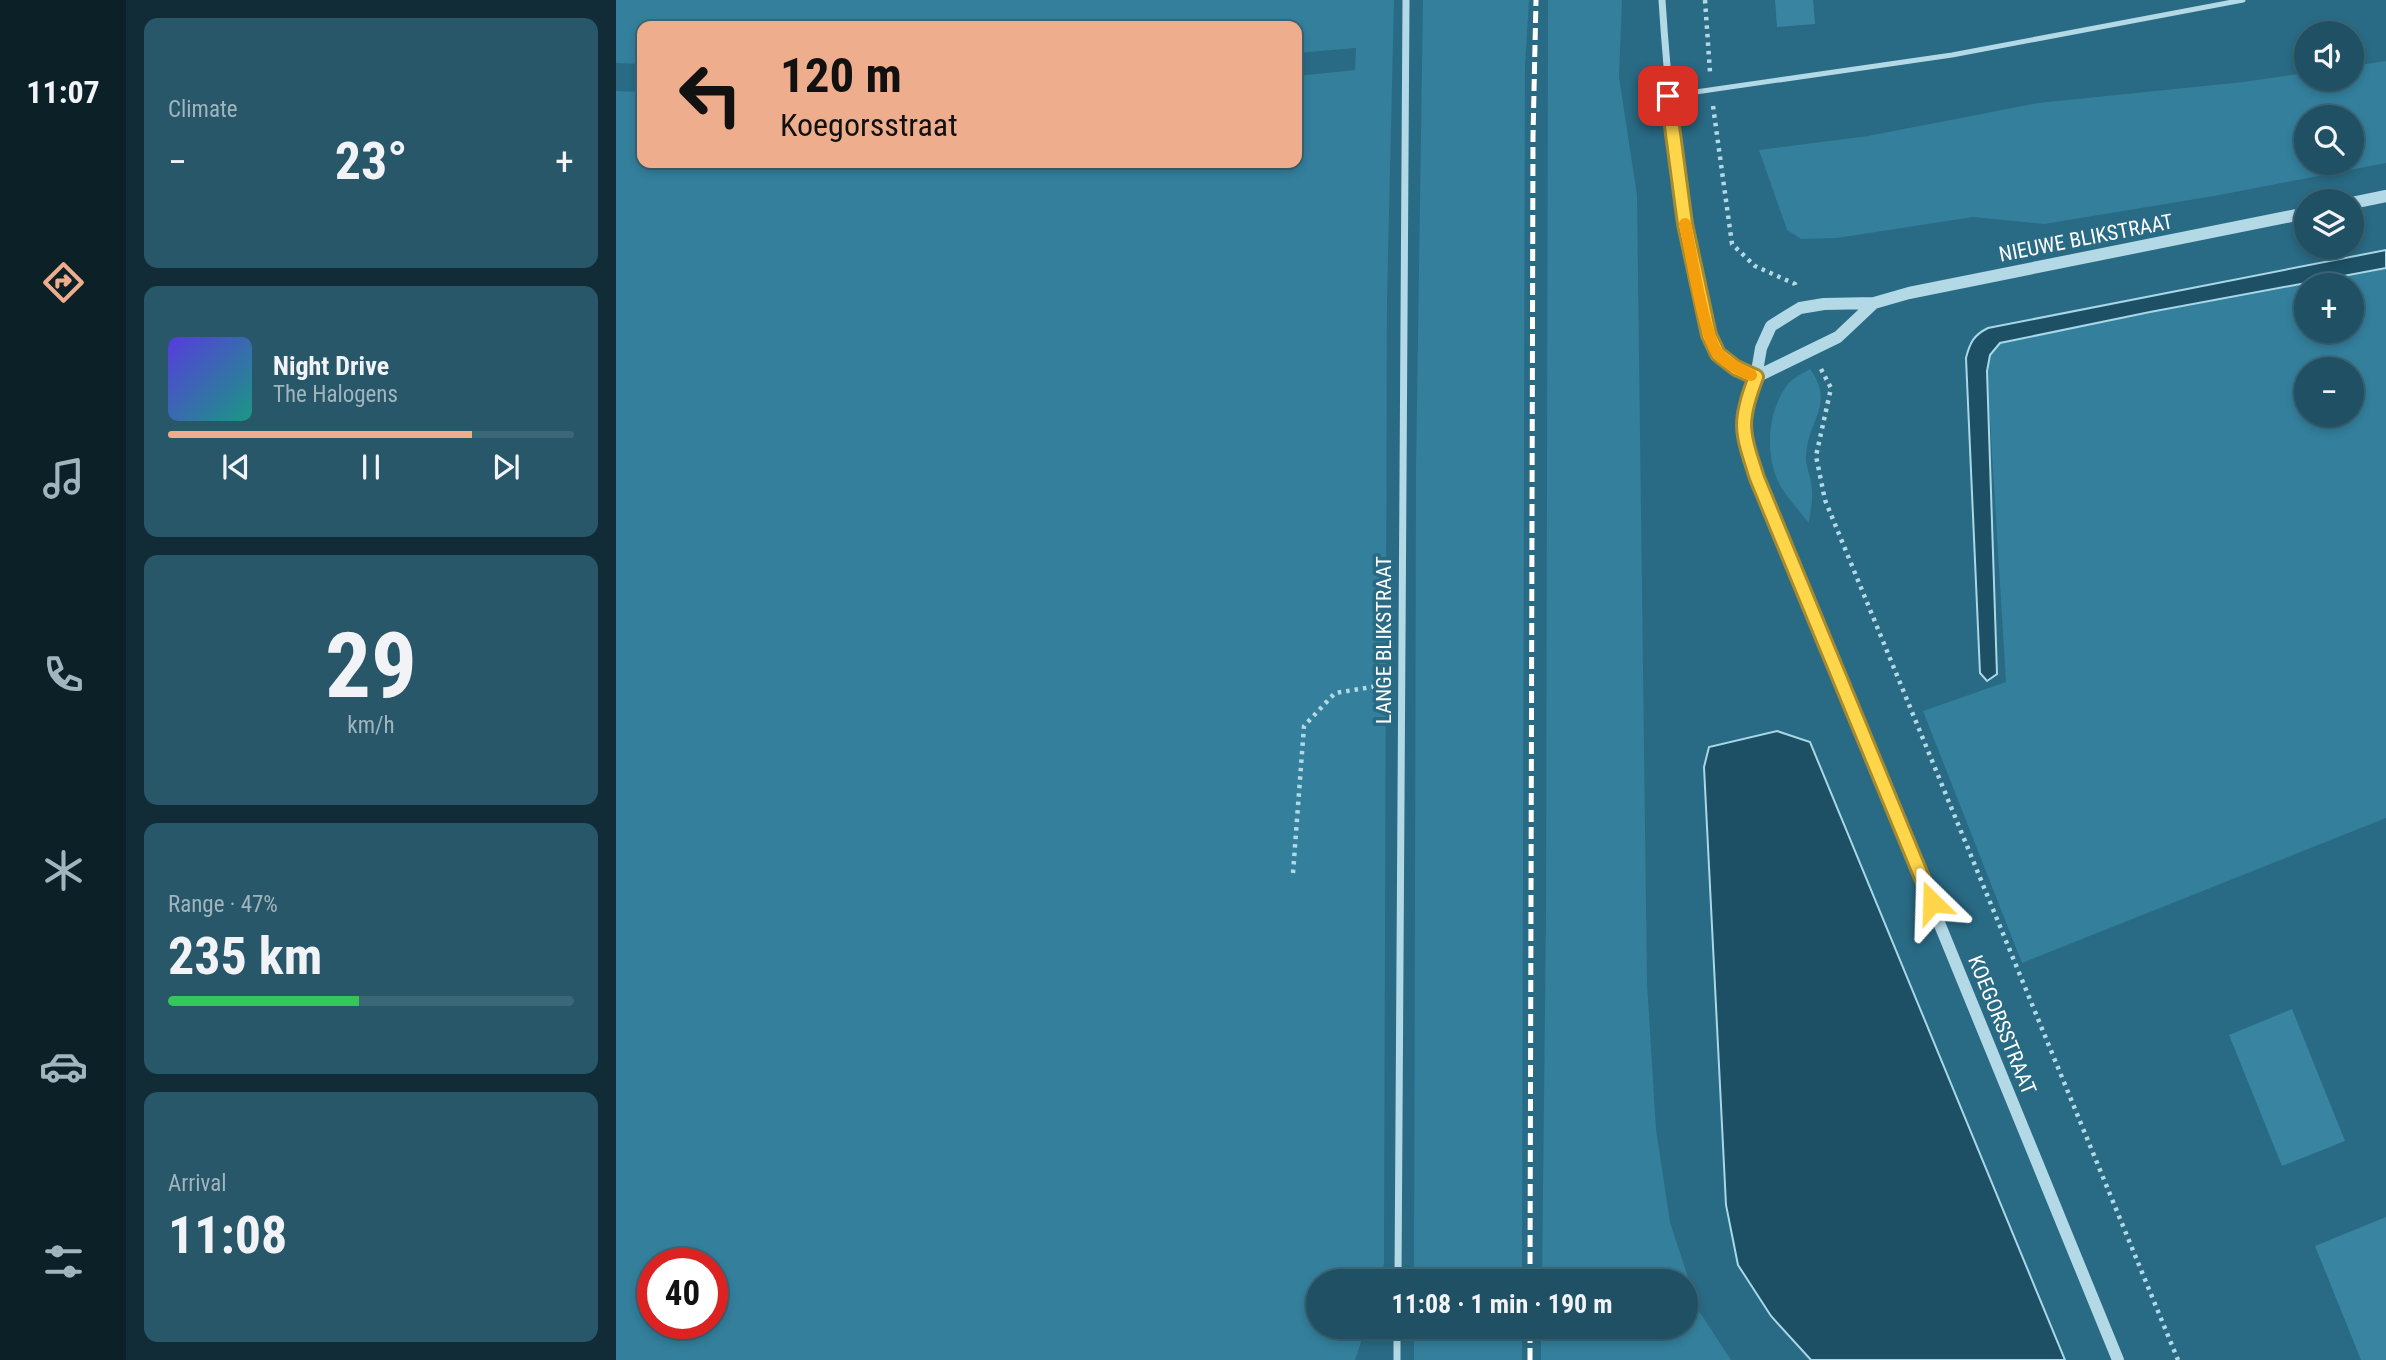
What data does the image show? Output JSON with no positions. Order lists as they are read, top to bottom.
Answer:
{
  "streets": {
    "street": ["NIEUWE BLIKSTRAAT", "LANGE BLIKSTRAAT", "KOEGORSSTRAAT"]
  },
  "crossings": [
    ["NIEUWE BLIKSTRAAT", "KOEGORSSTRAAT"]
  ],
  "page": {
    "tabs": "11:07",
    "tile": [
      "Climate",
      ["29", "km/h"],
      ["Range · 47%", "235 km"],
      ["Arrival", "11:08"]
    ],
    "map_buttons": ["+", "−"],
    "turn": ["120 m", "Koegorsstraat"],
    "heat": ["−", "23°", "+"],
    "song": ["Night Drive", "The Halogens"],
    "limit": "40",
    "trip": "11:08 · 1 min · 190 m"
  }
}
